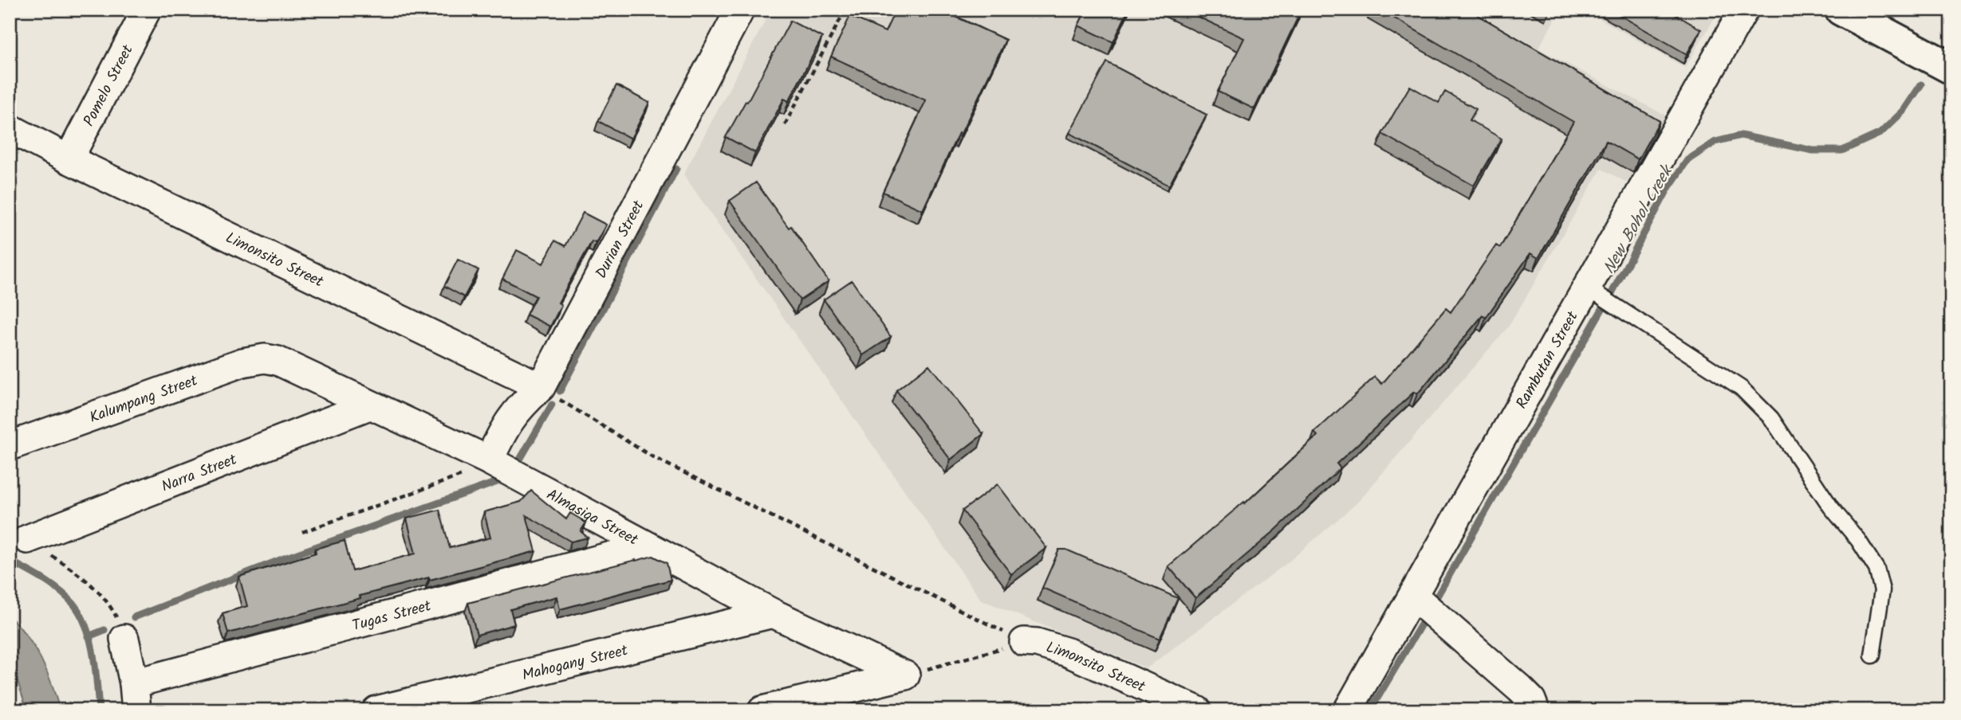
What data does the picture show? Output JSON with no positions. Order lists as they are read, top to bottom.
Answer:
{
  "streets": {
    "street": [
      "Pomelo Street",
      "Durian Street",
      "Limonsito Street",
      "Rambutan Street",
      "Kalumpang Street",
      "Narra Street",
      "Almasiga Street",
      "Tugas Street",
      "Mahogany Street"
    ]
  },
  "crossings": [
    ["Pomelo Street", "Limonsito Street"],
    ["Durian Street", "Limonsito Street"],
    ["Durian Street", "Almasiga Street"],
    ["Kalumpang Street", "Almasiga Street"],
    ["Narra Street", "Almasiga Street"],
    ["Almasiga Street", "Tugas Street"],
    ["Almasiga Street", "Mahogany Street"]
  ],
  "water": ["New Bohol Creek"]
}
